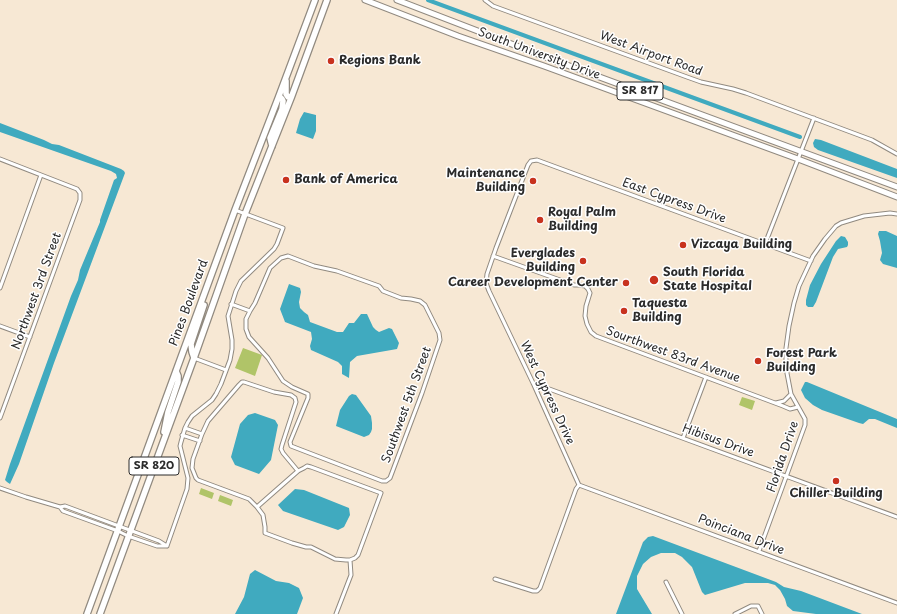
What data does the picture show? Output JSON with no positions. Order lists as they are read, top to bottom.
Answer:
{
  "streets": {
    "highway": ["Pines Boulevard", "SR 820"],
    "main road": ["South University Drive", "SR 817"],
    "street": [
      "West Airport Road",
      "East Cypress Drive",
      "Northwest 3rd Street",
      "Sourthwest 83rd Avenue",
      "West Cypress Drive",
      "Southwest 5th Street",
      "Hibisus Drive",
      "Florida Drive",
      "Poinciana Drive"
    ]
  },
  "crossings": [
    ["East Cypress Drive", "West Cypress Drive"],
    ["East Cypress Drive", "Florida Drive"],
    ["Sourthwest 83rd Avenue", "West Cypress Drive"],
    ["Sourthwest 83rd Avenue", "Florida Drive"],
    ["West Cypress Drive", "Hibisus Drive"],
    ["West Cypress Drive", "Poinciana Drive"],
    ["Hibisus Drive", "Florida Drive"],
    ["Florida Drive", "Poinciana Drive"]
  ],
  "places": [
    "Regions Bank",
    "Bank of America",
    "Maintenance Building",
    "Royal Palm Building",
    "Vizcaya Building",
    "Everglades Building",
    "South Florida State Hospital",
    "Career Development Center",
    "Taquesta Building",
    "Forest Park Building",
    "Chiller Building"
  ]
}
